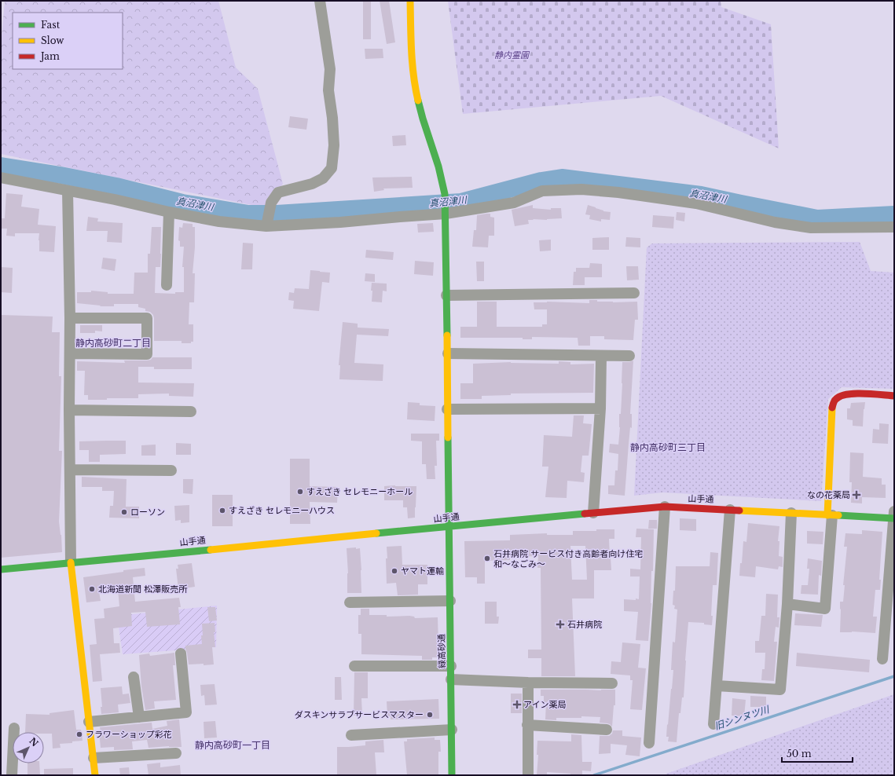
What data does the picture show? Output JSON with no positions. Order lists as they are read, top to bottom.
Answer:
{
  "streets": {
    "street": ["山手通", "緑高砂通"]
  },
  "crossings": [
    ["山手通", "緑高砂通"]
  ],
  "districts": ["静内高砂町二丁目", "静内高砂町三丁目", "静内高砂町一丁目"],
  "water": ["真沼津川", "旧シンヌツ川"],
  "parks": ["静内霊園"],
  "places": {
    "other": [
      "すえざき セレモニーホール",
      "すえざき セレモニーハウス",
      "ローソン",
      "石井病院 サービス付き高齢者向け住宅 和～なごみ～",
      "ヤマト運輸",
      "北海道新聞 松澤販売所",
      "ダスキンサラブサービスマスター",
      "フラワーショップ彩花"
    ],
    "health": ["なの花薬局", "石井病院", "アイン薬局"]
  },
  "legend": ["Fast", "Slow", "Jam"],
  "scale_bar": "50 m",
  "north": "top right"
}
